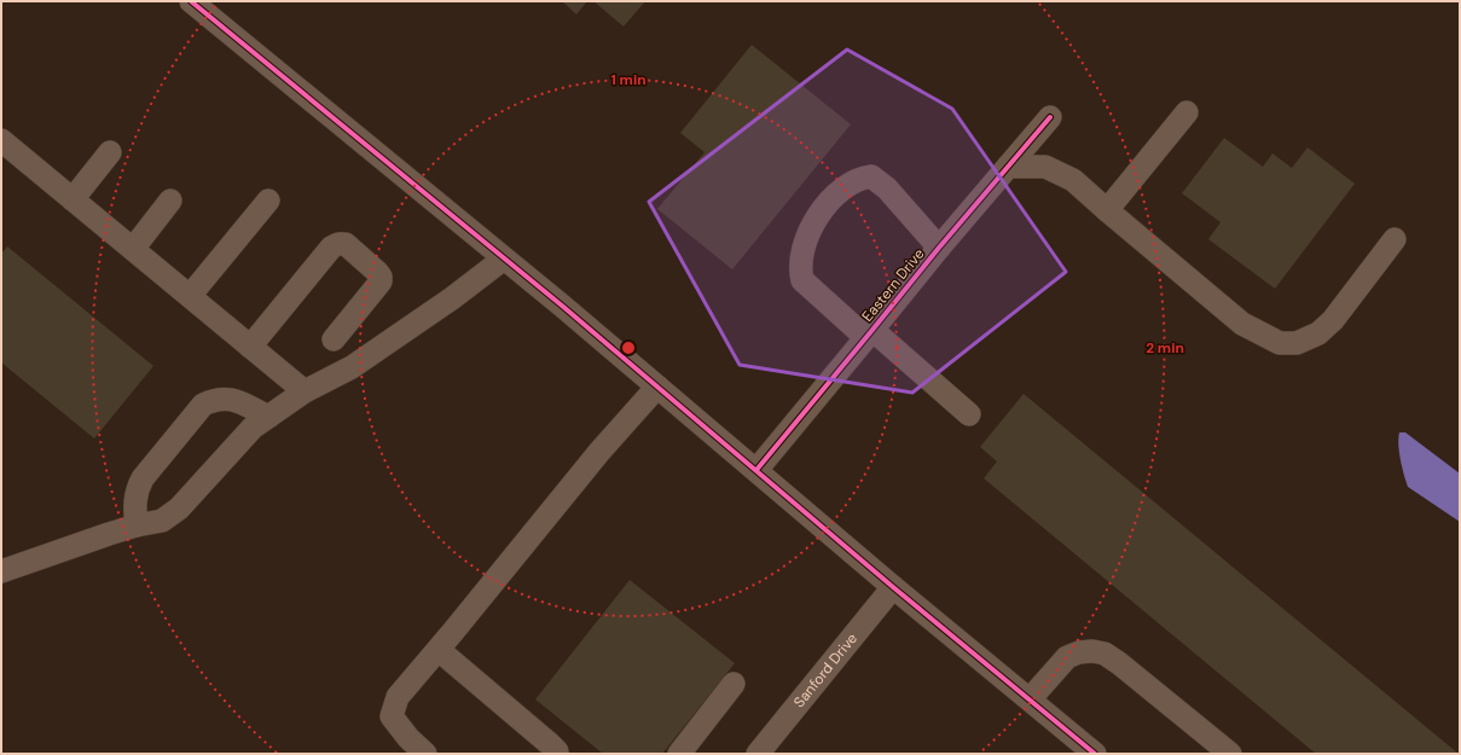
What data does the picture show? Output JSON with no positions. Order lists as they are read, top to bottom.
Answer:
{
  "streets": {
    "street": ["Eastern Drive", "Sanford Drive"]
  },
  "rings": ["1 min", "2 min"]
}
